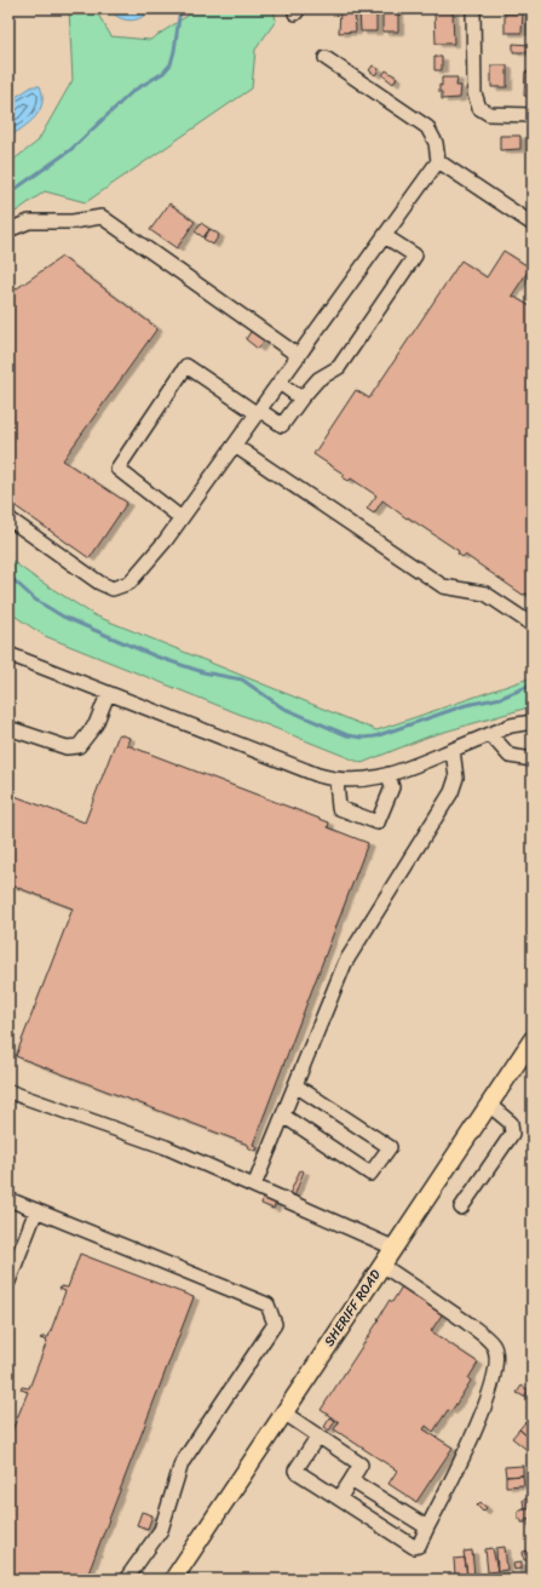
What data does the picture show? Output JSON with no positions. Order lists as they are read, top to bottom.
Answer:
{
  "streets": {
    "main road": ["SHERIFF ROAD"]
  }
}
